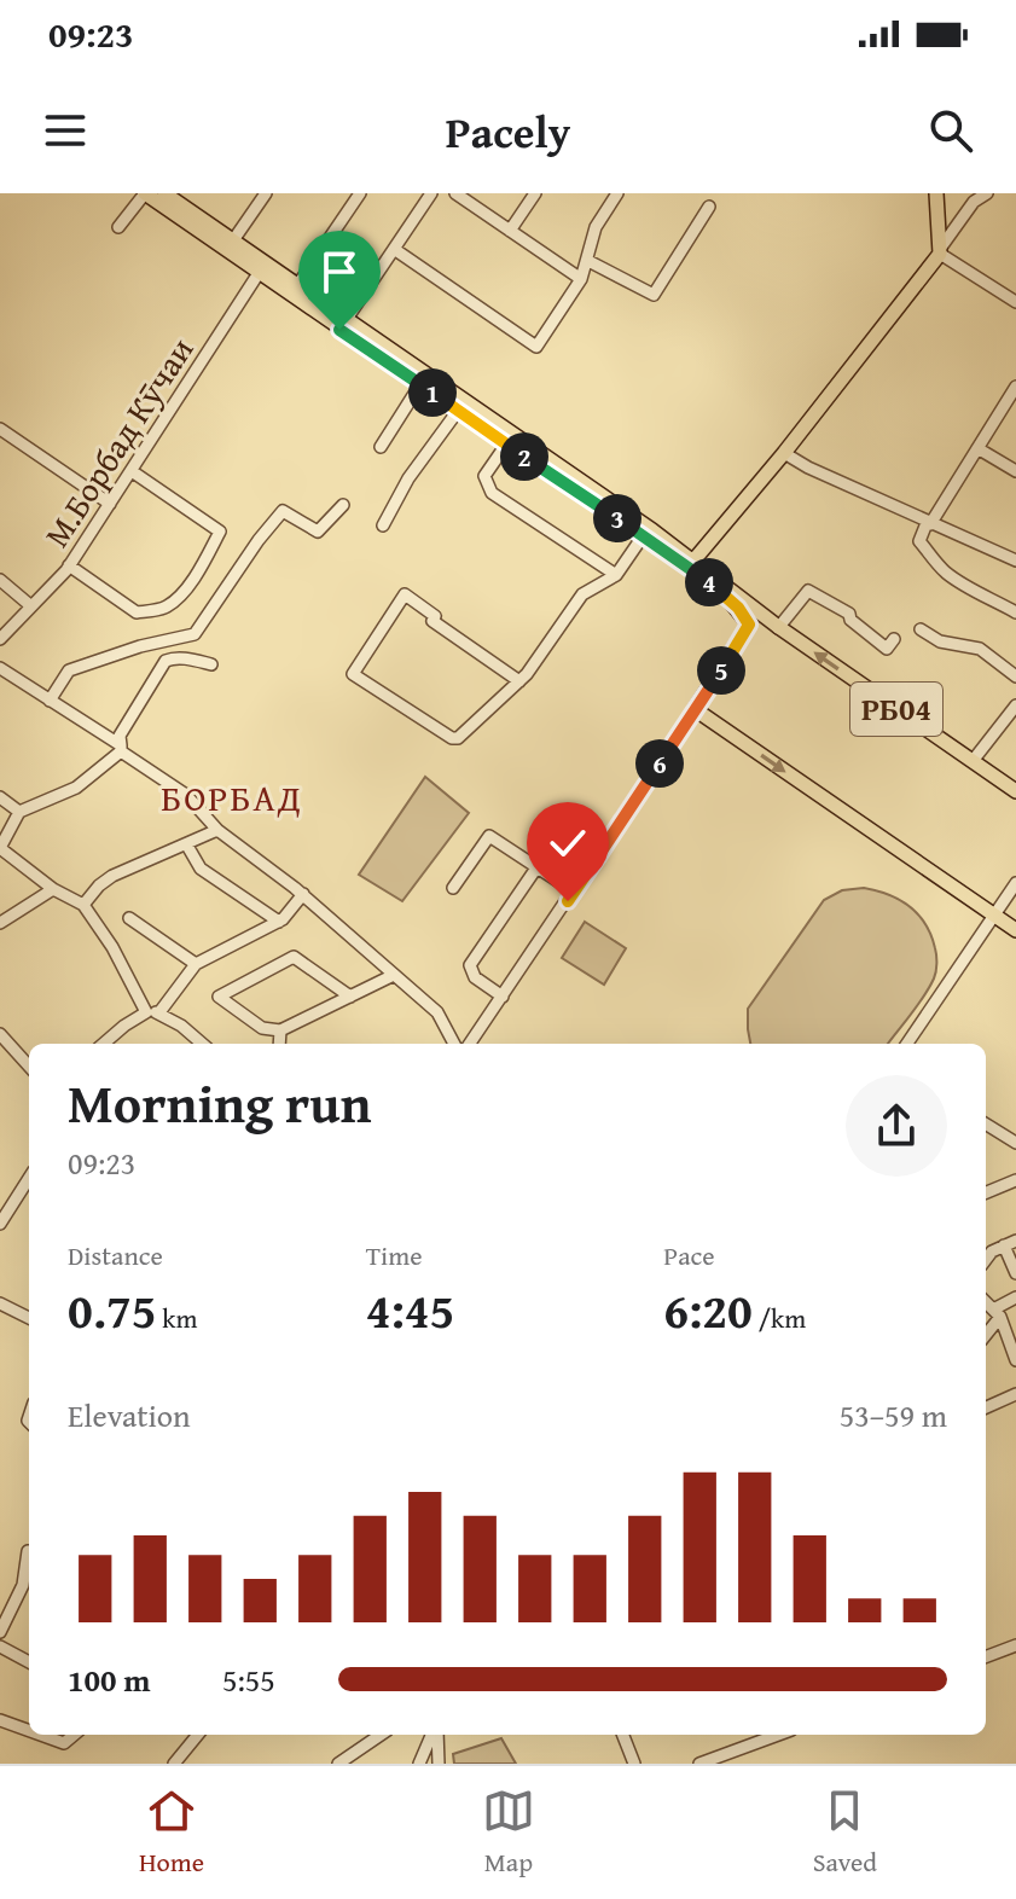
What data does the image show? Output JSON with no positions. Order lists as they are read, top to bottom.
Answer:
{
  "streets": {
    "main road": ["РБ04"],
    "street": ["М.Борбад Кӯчаи"]
  },
  "crossings": [
    ["М.Борбад Кӯчаи", "РБ04"]
  ],
  "districts": ["БОРБАД"],
  "page": {
    "status": "09:23",
    "header": "Pacely",
    "pins": [
      "1",
      "2",
      "3",
      "4",
      "5",
      "6"
    ],
    "heading": ["Morning run", "09:23"],
    "stats": [
      ["Distance", "0.75 km"],
      ["Time", "4:45"],
      ["Pace", "6:20 /km"]
    ],
    "chart": ["Elevation", "53–59 m"],
    "list": [
      {
        "name": "100 m",
        "note": "5:55"
      }
    ],
    "tabs": ["Home", "Map", "Saved"]
  }
}
